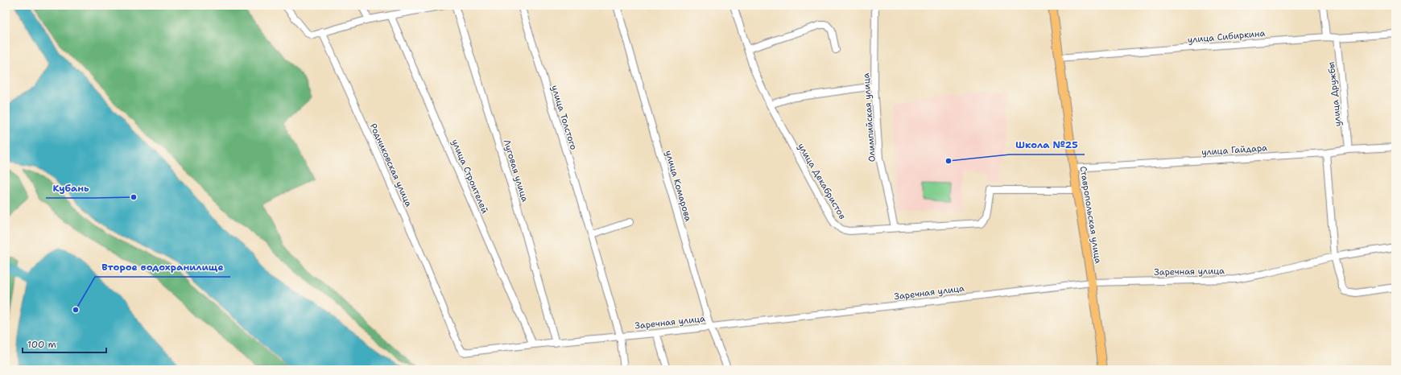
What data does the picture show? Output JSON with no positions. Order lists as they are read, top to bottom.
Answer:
{
  "streets": {
    "main road": ["Ставропольская улица"],
    "street": [
      "улица Сибиркина",
      "улица Дружбы",
      "улица Толстого",
      "Олимпийская улица",
      "улица Гайдара",
      "Родниковская улица",
      "Луговая улица",
      "улица Строителей",
      "улица Декабристов",
      "улица Комарова",
      "Заречная улица"
    ]
  },
  "crossings": [
    ["улица Сибиркина", "улица Дружбы"],
    ["улица Сибиркина", "Ставропольская улица"],
    ["улица Дружбы", "улица Гайдара"],
    ["улица Толстого", "Заречная улица"],
    ["Олимпийская улица", "улица Декабристов"],
    ["улица Гайдара", "Ставропольская улица"],
    ["Родниковская улица", "Заречная улица"],
    ["Луговая улица", "Заречная улица"],
    ["улица Строителей", "Заречная улица"],
    ["улица Декабристов", "Ставропольская улица"],
    ["улица Комарова", "Заречная улица"],
    ["Ставропольская улица", "Заречная улица"]
  ],
  "places": ["Школа №25", "Кубань", "Второе водохранилище"],
  "scale_bar": "100 m"
}
